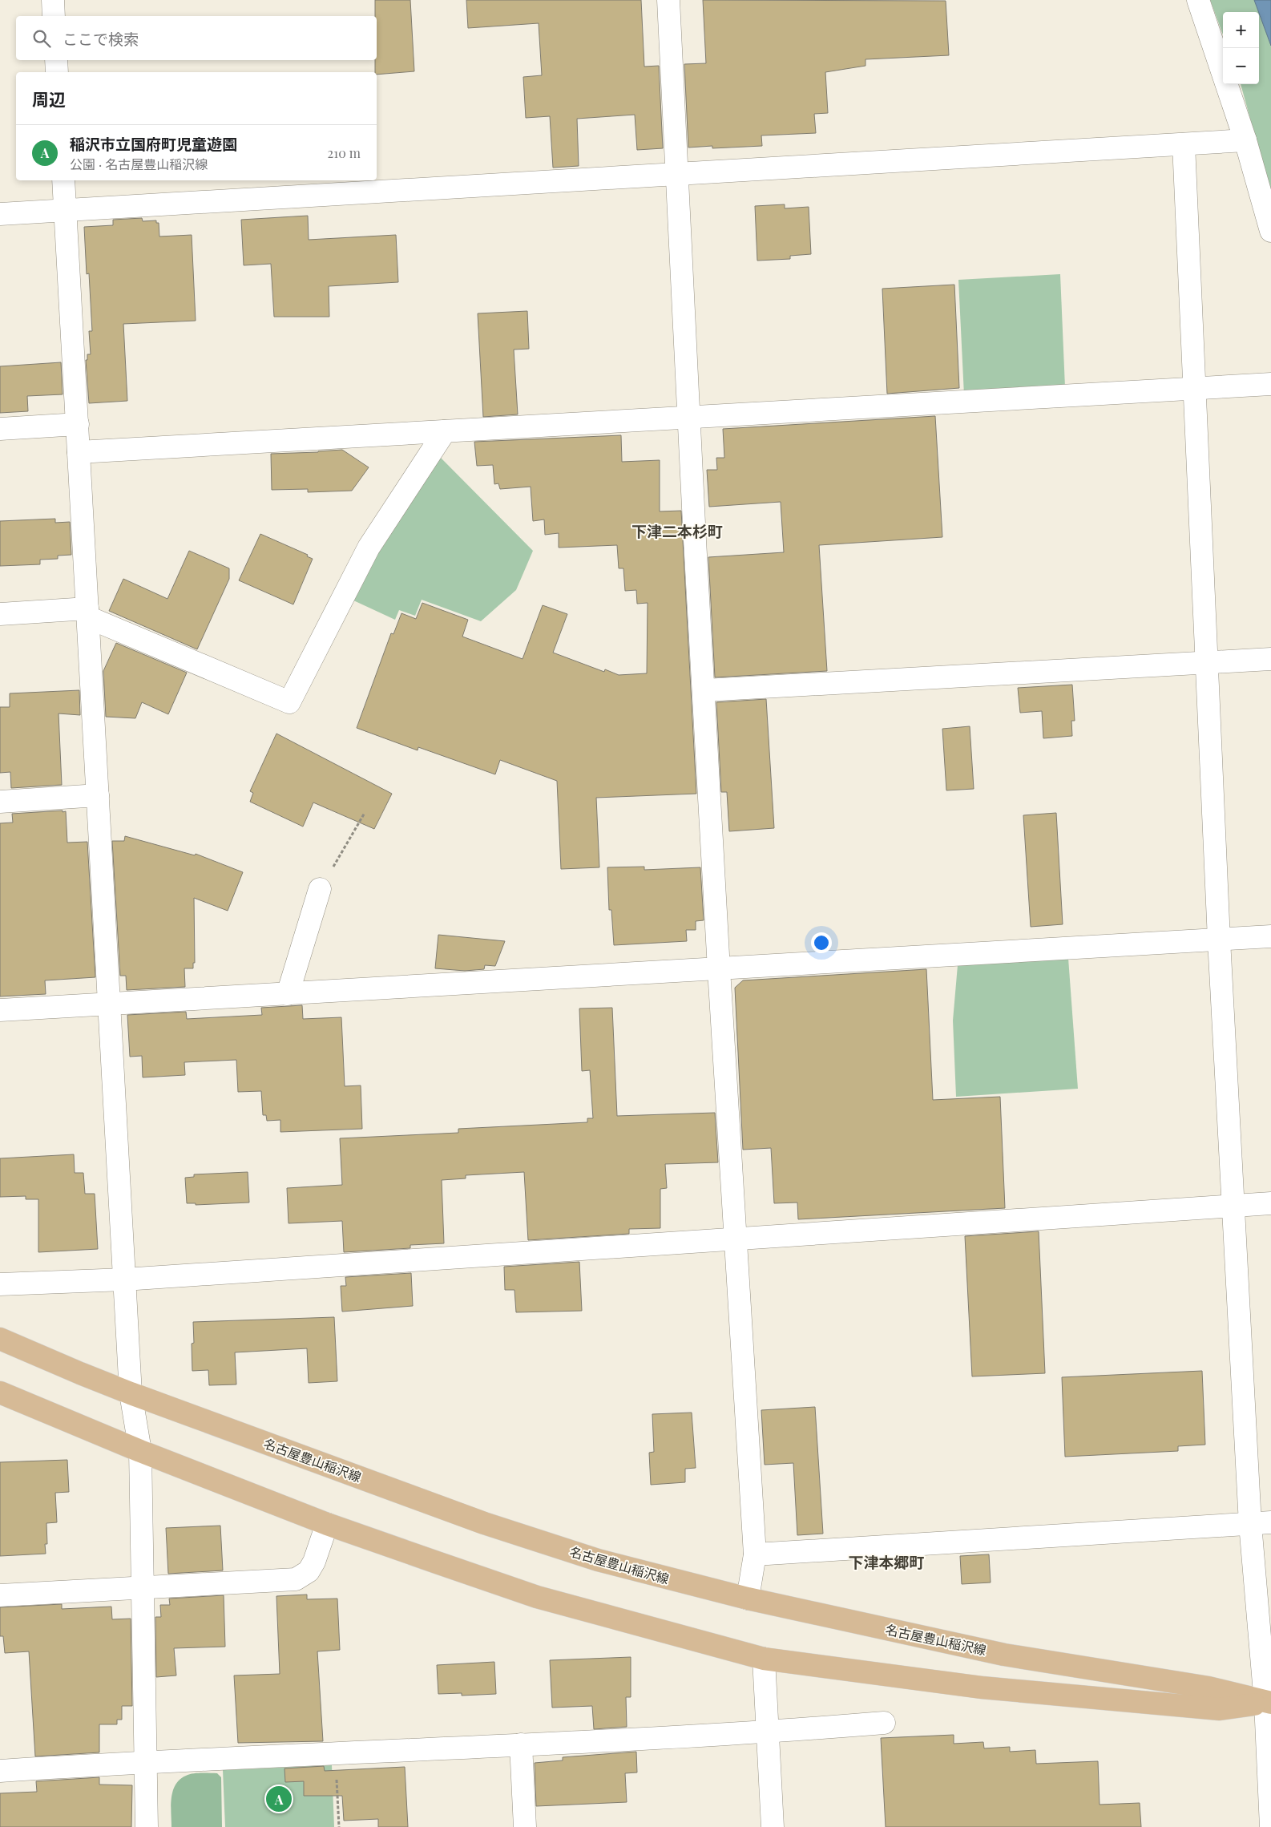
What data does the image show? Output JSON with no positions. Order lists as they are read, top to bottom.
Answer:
{
  "streets": {
    "main road": ["名古屋豊山稲沢線"]
  },
  "districts": ["下津二本杉町", "下津本郷町"],
  "page": {
    "map_buttons": ["+", "−"],
    "search": "ここで検索",
    "heading": "周辺",
    "list": [
      {
        "mark": "A",
        "name": "稲沢市立国府町児童遊園",
        "note": "公園 · 名古屋豊山稲沢線",
        "value": "210 m"
      }
    ],
    "pins": "A"
  }
}
